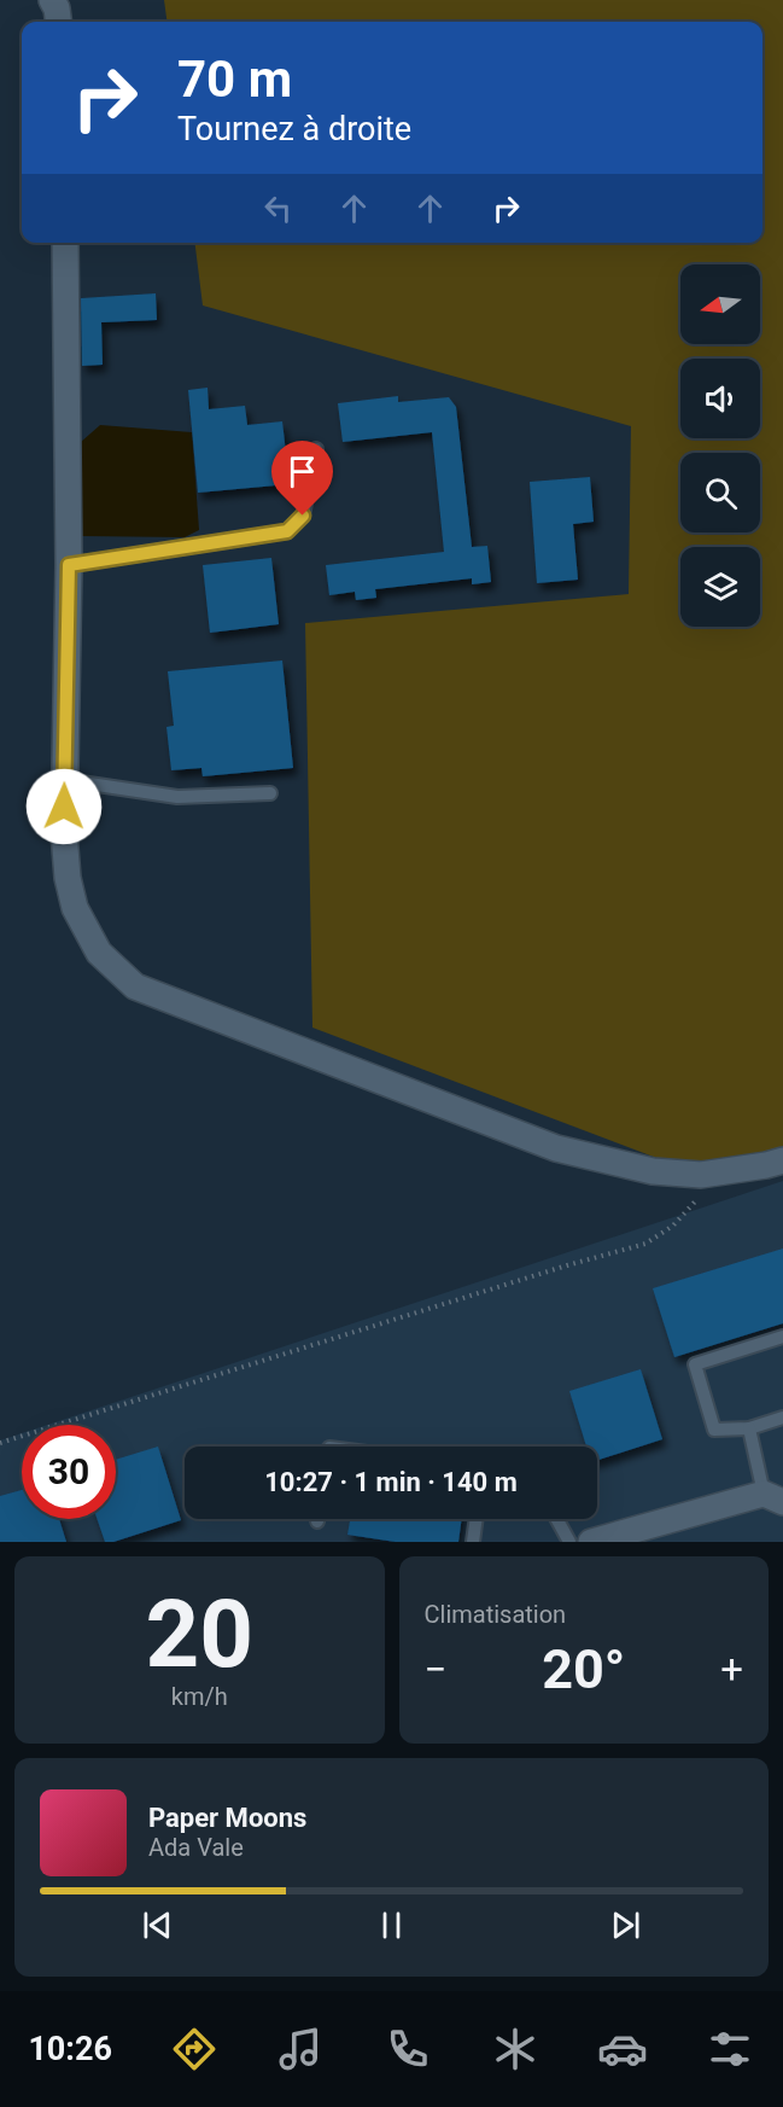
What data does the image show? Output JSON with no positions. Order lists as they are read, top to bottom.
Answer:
{
  "north": "left",
  "page": {
    "turn": ["70 m", "Tournez à droite"],
    "limit": "30",
    "trip": "10:27 · 1 min · 140 m",
    "tile": [
      ["20", "km/h"],
      "Climatisation"
    ],
    "heat": ["−", "20°", "+"],
    "song": ["Paper Moons", "Ada Vale"],
    "tabs": "10:26"
  }
}
